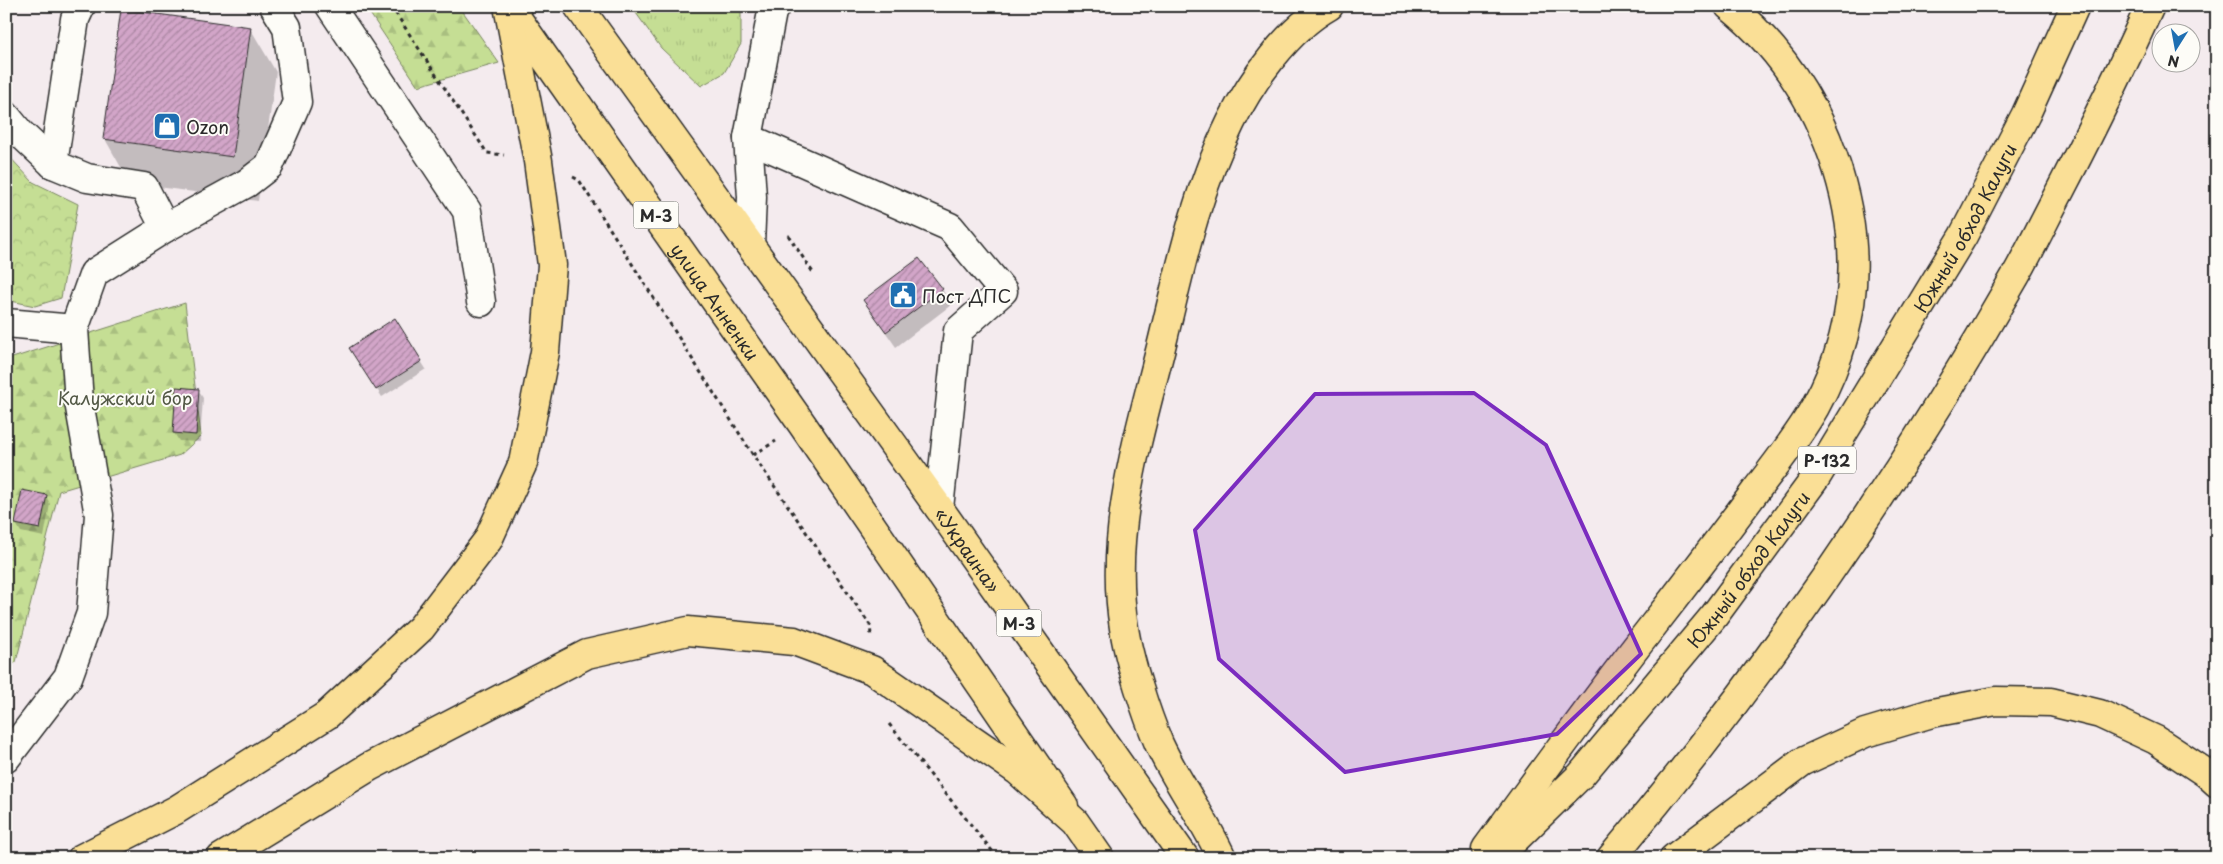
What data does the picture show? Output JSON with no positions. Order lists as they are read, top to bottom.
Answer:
{
  "streets": {
    "main road": [
      "М-3",
      "Южный обход Калуги",
      "улица Анненки",
      "Р-132",
      "«Украина»"
    ]
  },
  "crossings": [
    ["М-3", "улица Анненки"],
    ["М-3", "«Украина»"]
  ],
  "parks": ["Калужский бор"],
  "places": {
    "shop": ["Ozon"],
    "public building": ["Пост ДПС"]
  },
  "north": "bottom"
}
